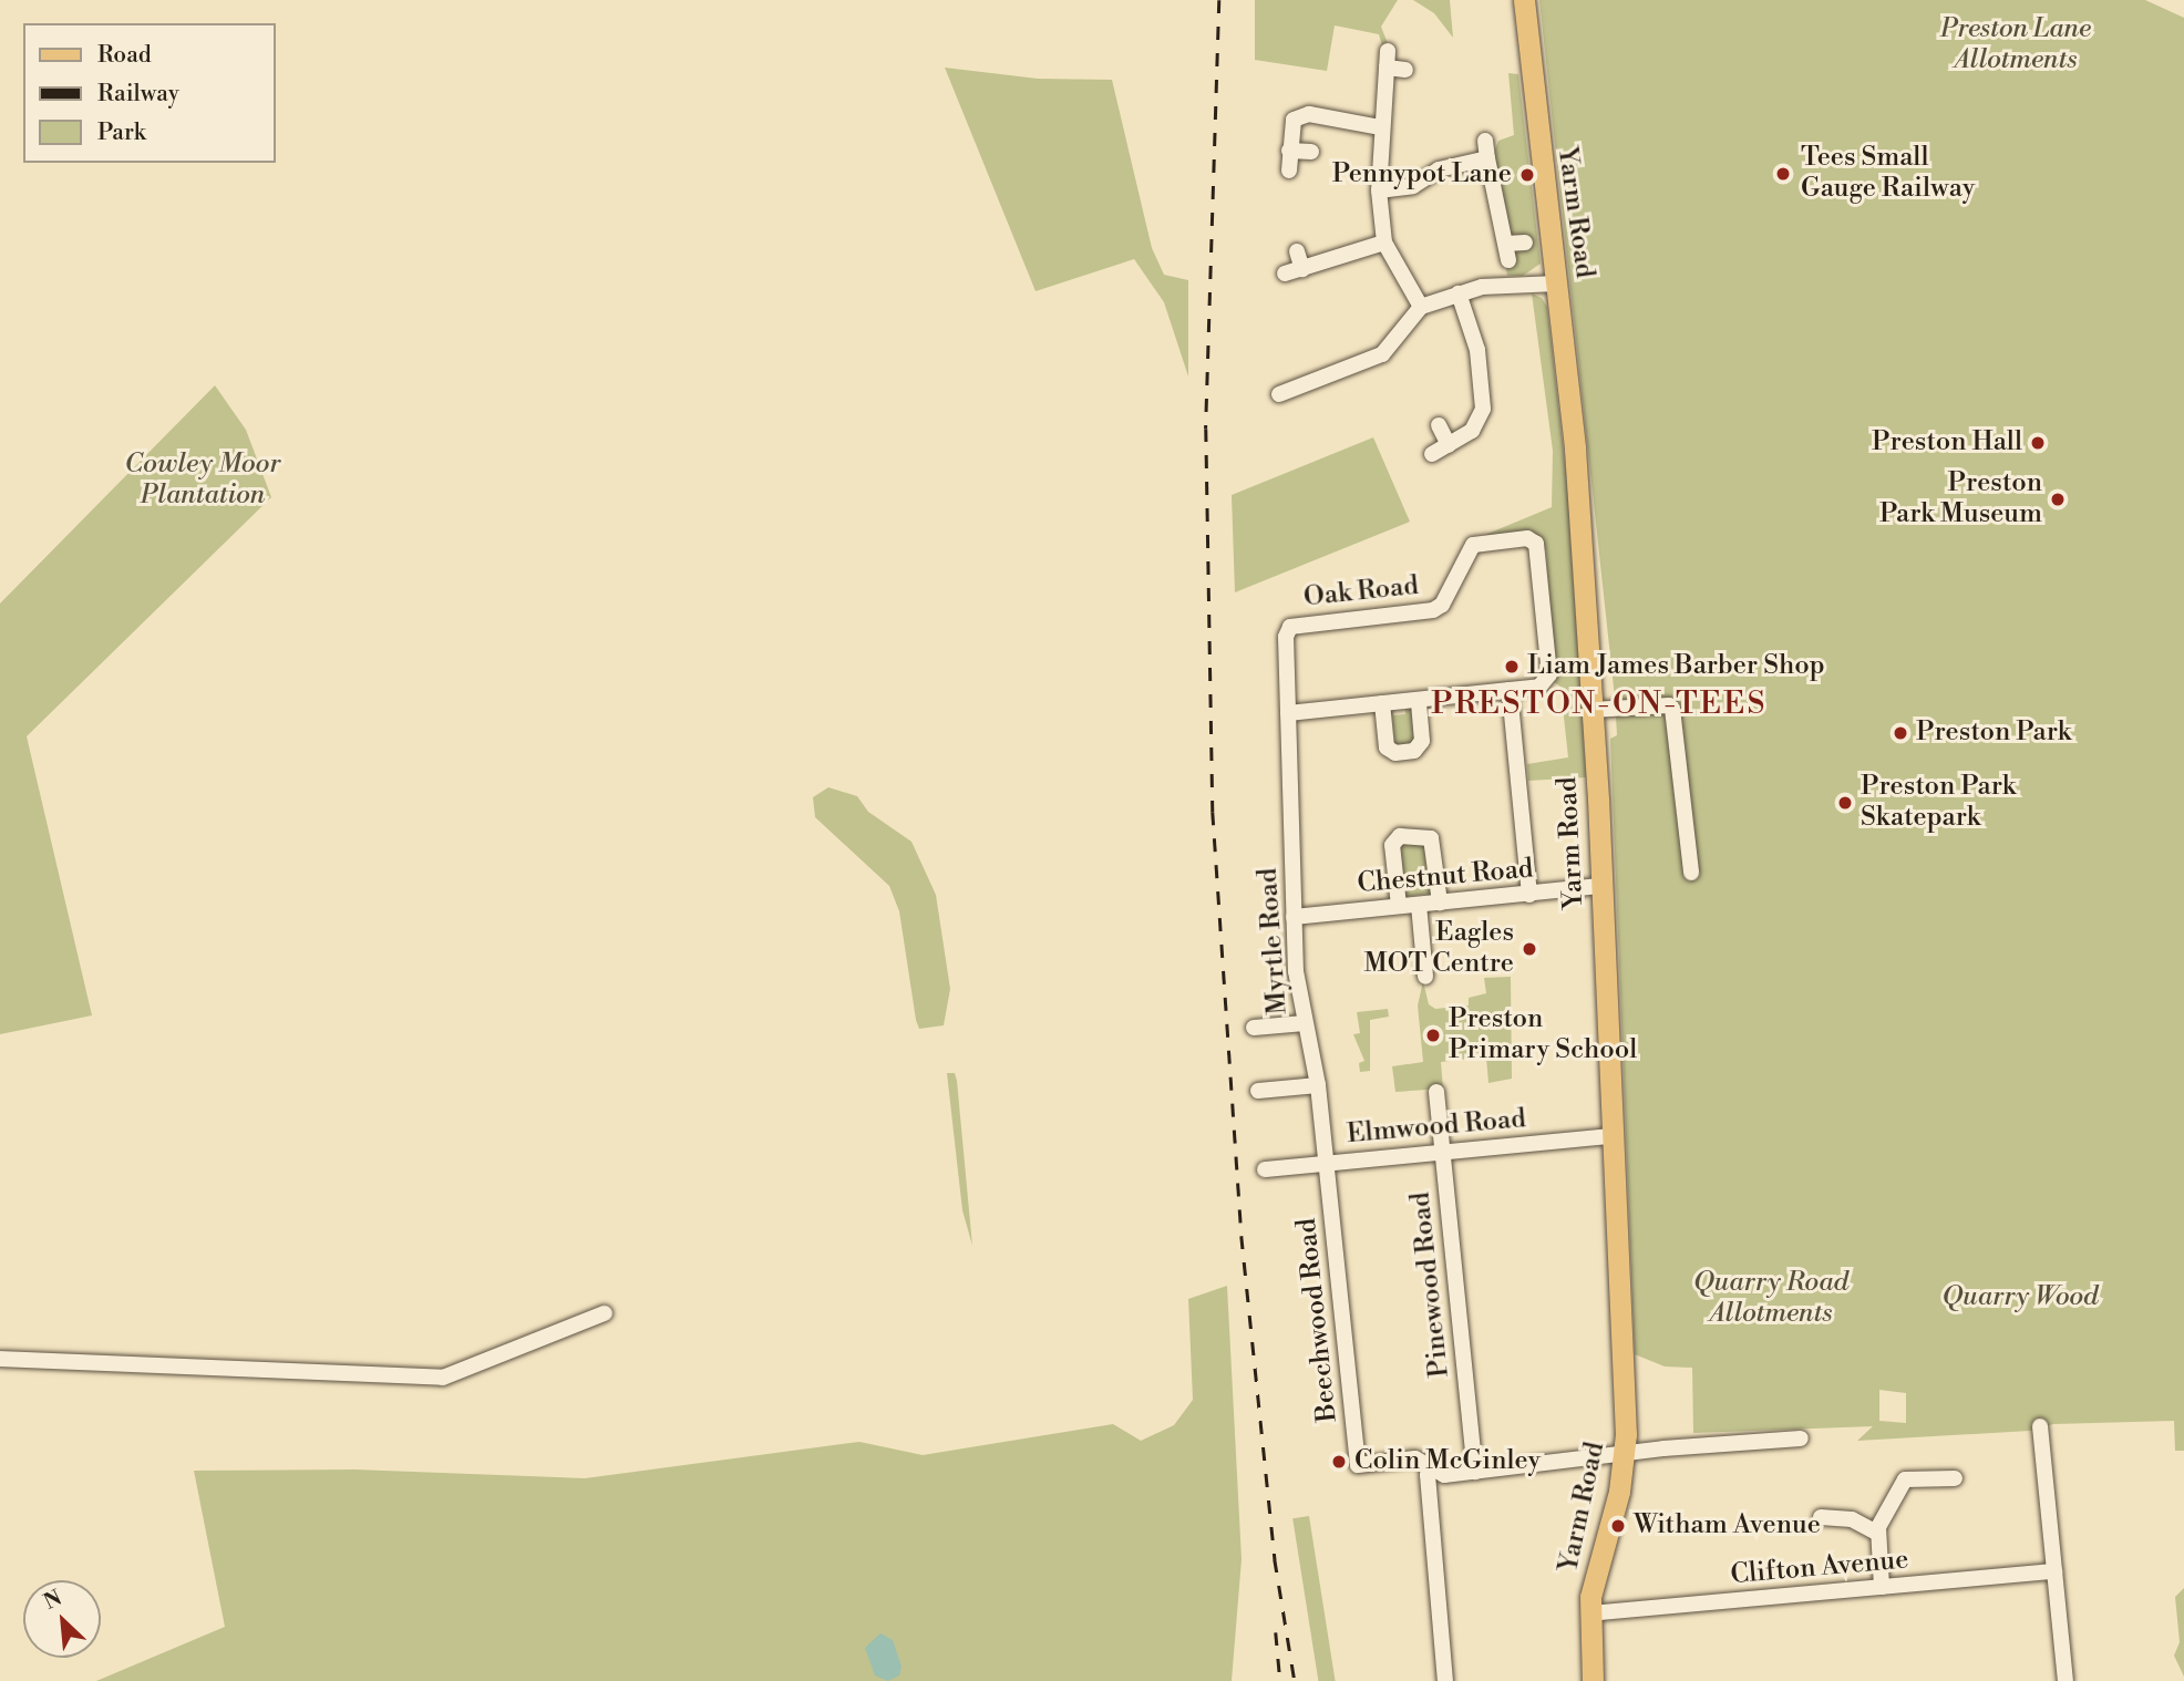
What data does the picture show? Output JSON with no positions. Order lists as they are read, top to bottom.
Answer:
{
  "streets": {
    "main road": ["Yarm Road"],
    "street": [
      "Oak Road",
      "Chestnut Road",
      "Myrtle Road",
      "Elmwood Road",
      "Pinewood Road",
      "Beechwood Road",
      "Clifton Avenue"
    ]
  },
  "crossings": [
    ["Yarm Road", "Chestnut Road"],
    ["Yarm Road", "Elmwood Road"],
    ["Yarm Road", "Clifton Avenue"],
    ["Oak Road", "Myrtle Road"],
    ["Chestnut Road", "Myrtle Road"],
    ["Myrtle Road", "Elmwood Road"],
    ["Myrtle Road", "Beechwood Road"],
    ["Elmwood Road", "Pinewood Road"],
    ["Elmwood Road", "Beechwood Road"]
  ],
  "districts": ["PRESTON-ON-TEES"],
  "parks": [
    "Preston Lane Allotments",
    "Cowley Moor Plantation",
    "Quarry Road Allotments",
    "Quarry Wood"
  ],
  "places": [
    "Tees Small Gauge Railway",
    "Pennypot Lane",
    "Preston Hall",
    "Preston Park Museum",
    "Liam James Barber Shop",
    "Preston Park",
    "Preston Park Skatepark",
    "Eagles MOT Centre",
    "Preston Primary School",
    "Colin McGinley",
    "Witham Avenue"
  ],
  "legend": ["Road", "Railway", "Park"],
  "north": "top left"
}
